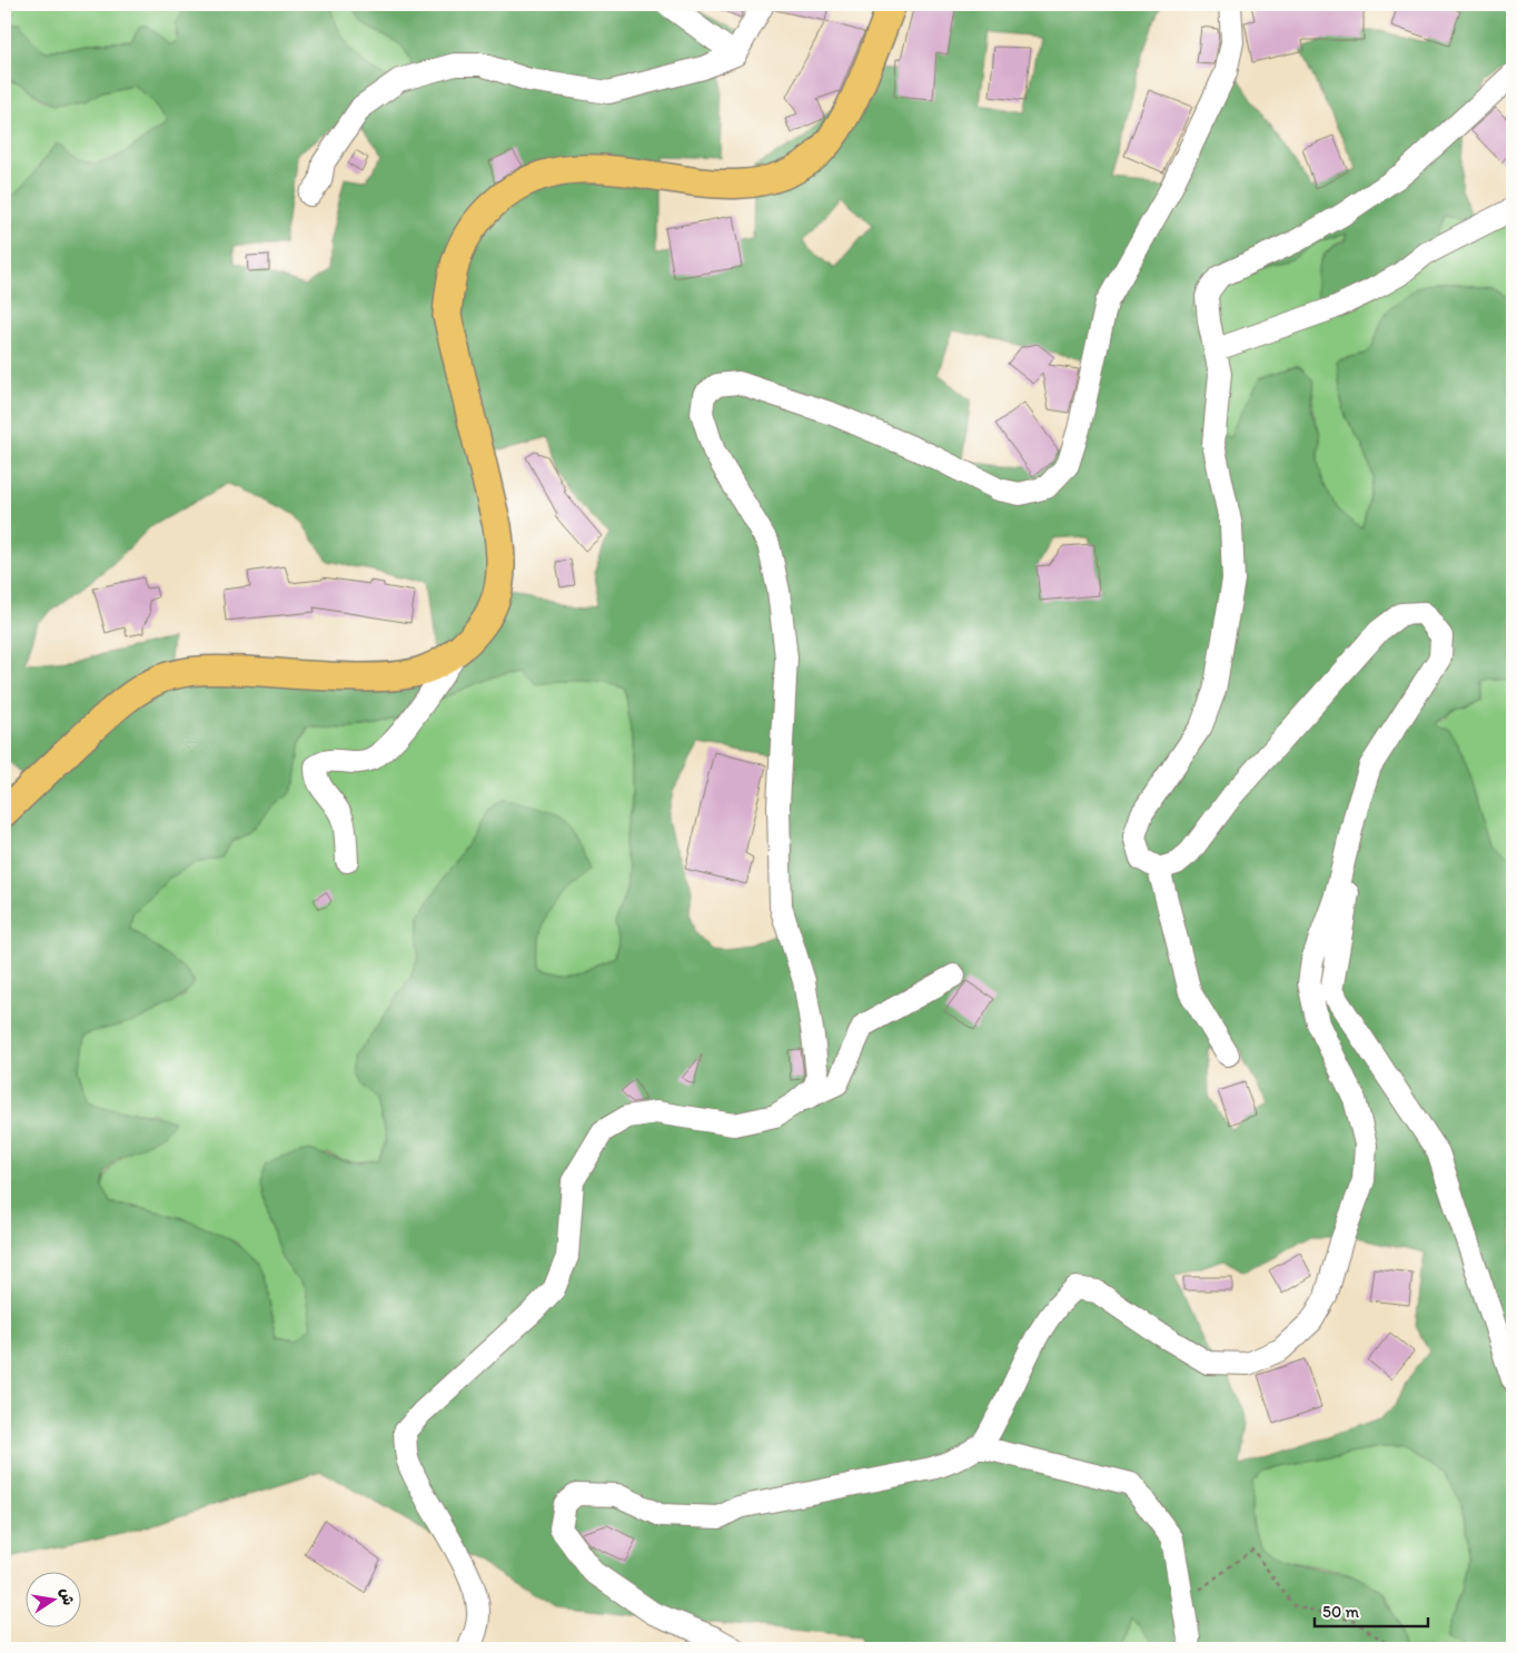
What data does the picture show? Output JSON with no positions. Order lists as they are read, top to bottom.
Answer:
{
  "scale_bar": "50 m",
  "north": "right"
}
